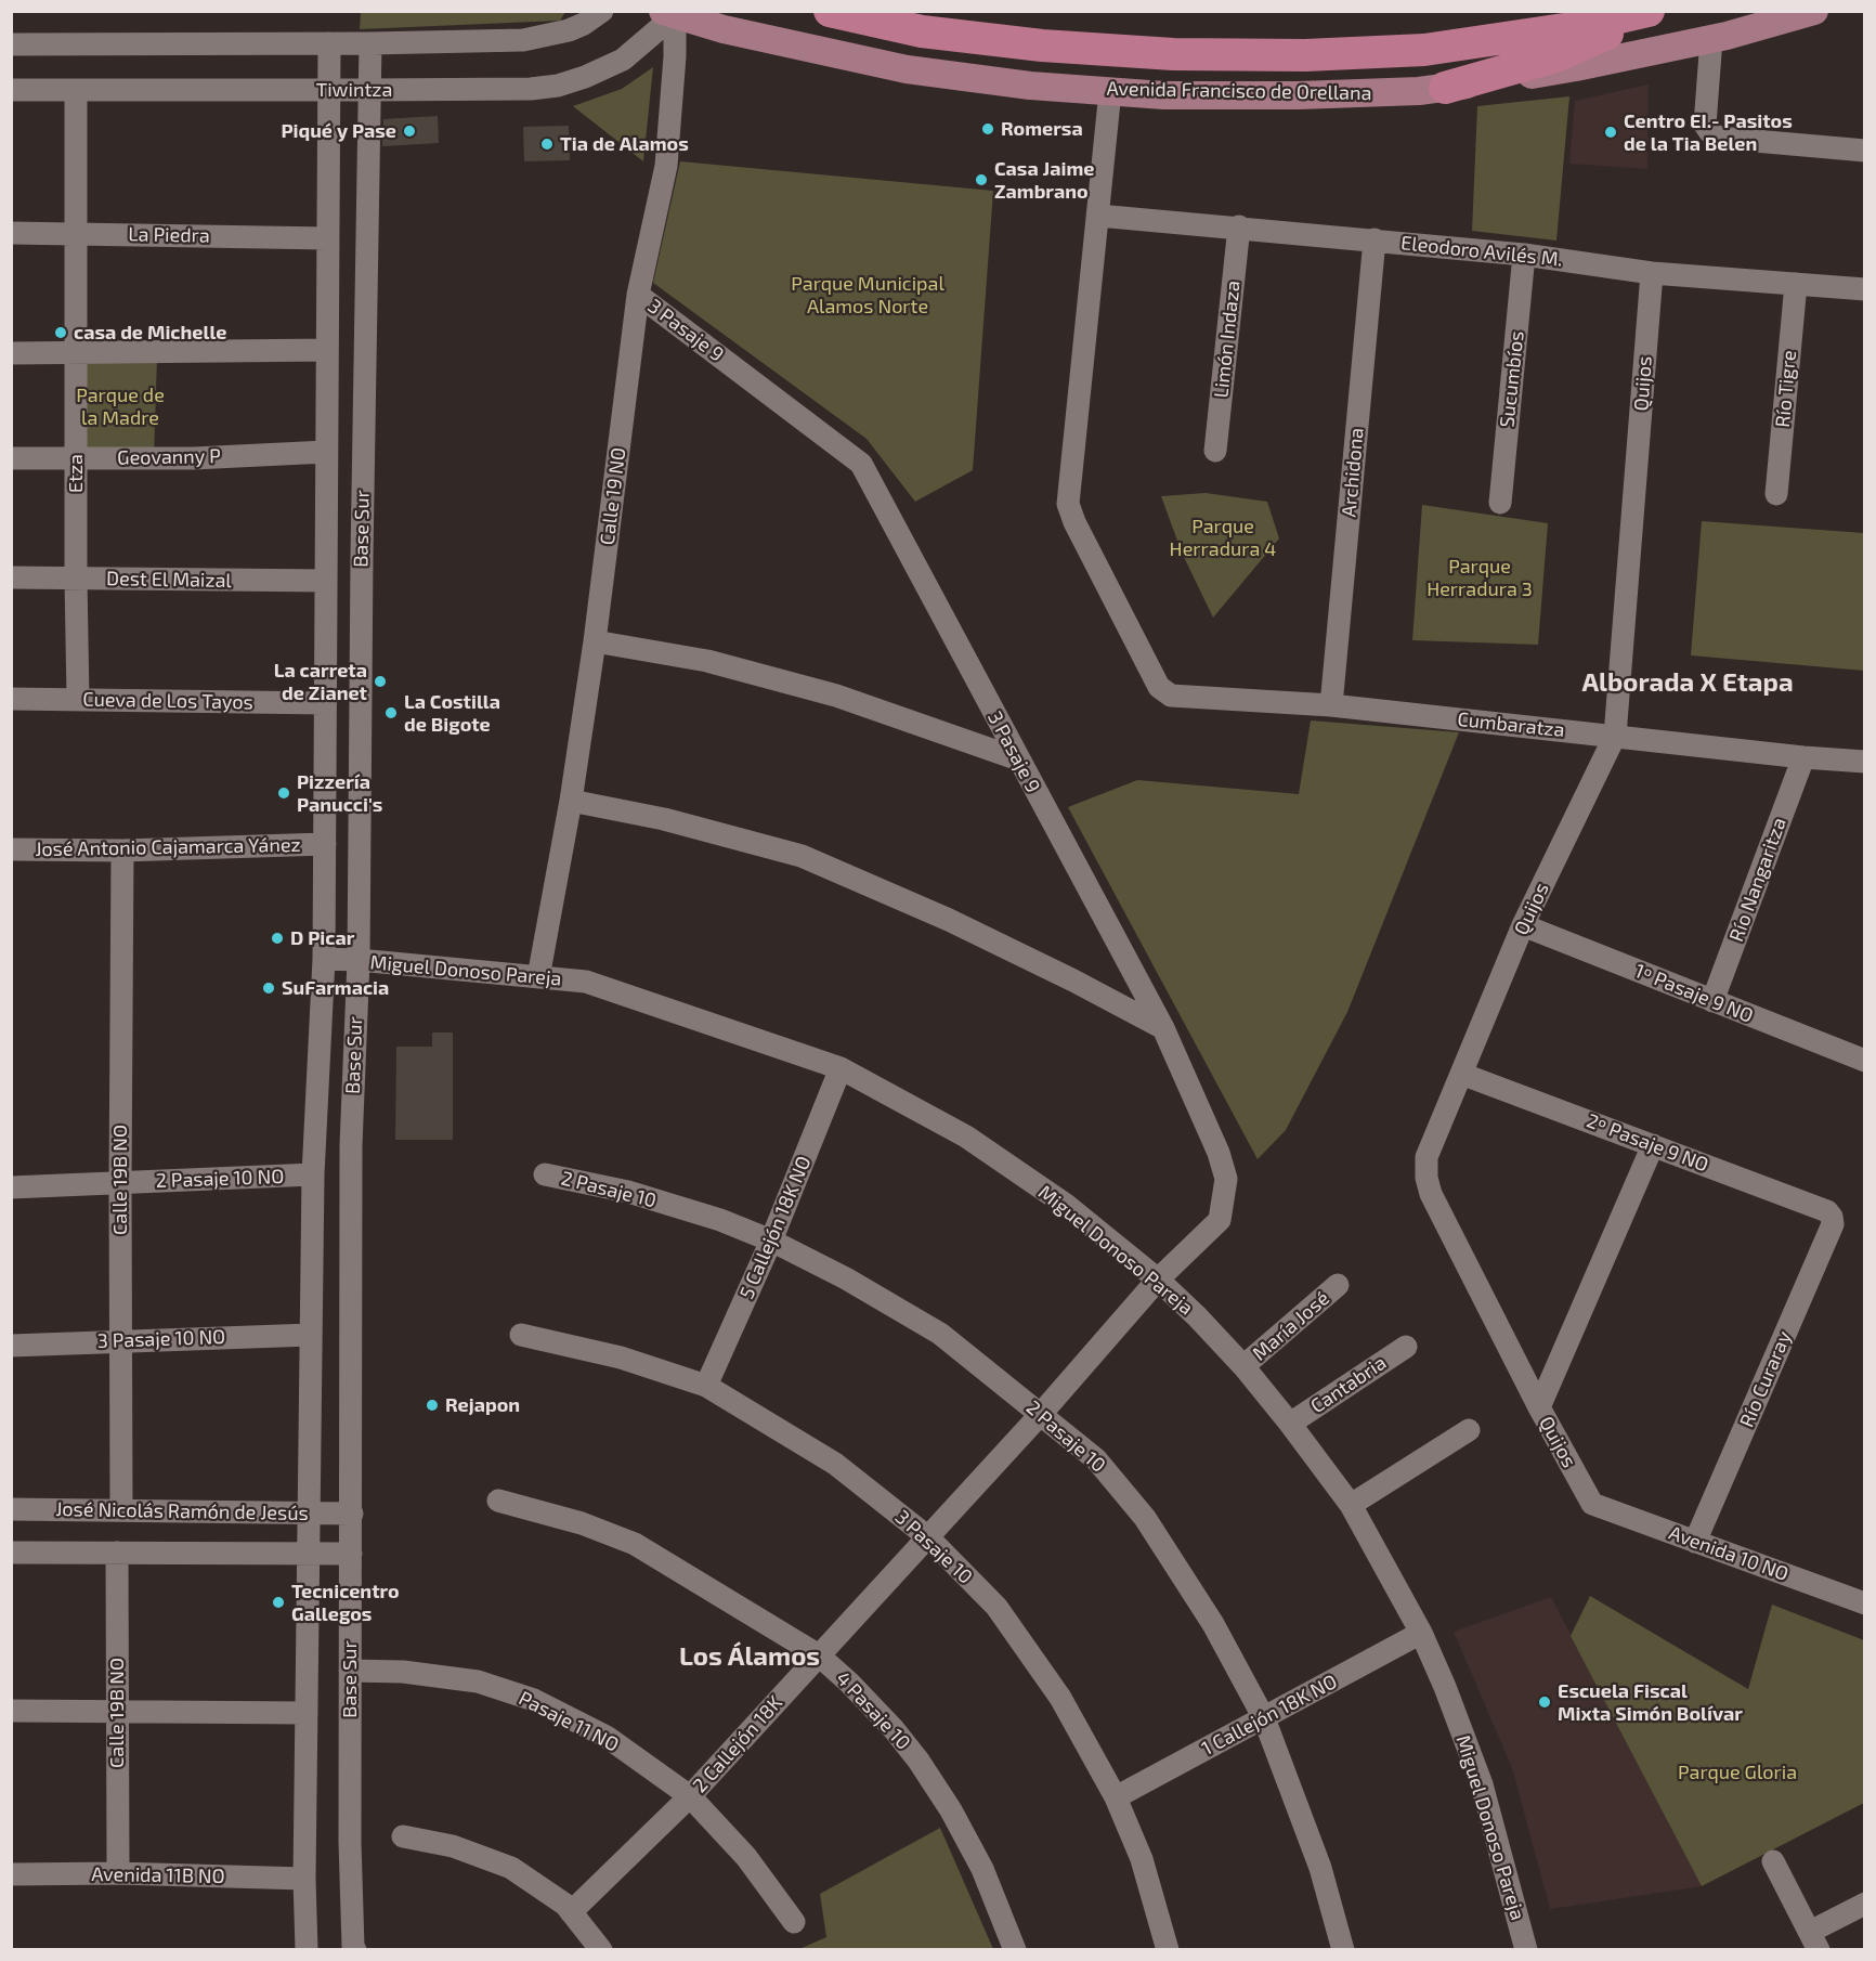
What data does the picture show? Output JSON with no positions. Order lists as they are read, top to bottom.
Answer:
{
  "streets": {
    "highway": ["Avenida Francisco de Orellana"],
    "street": [
      "Tiwintza",
      "La Piedra",
      "Eleodoro Avilés M.",
      "3 Pasaje 9",
      "Limón Indaza",
      "Sucumbíos",
      "Quijos",
      "Río Tigre",
      "Geovanny P",
      "Archidona",
      "Etza",
      "Calle 19 NO",
      "Base Sur",
      "Dest El Maizal",
      "Cueva de Los Tayos",
      "Cumbaratza",
      "José Antonio Cajamarca Yánez",
      "Río Nangaritza",
      "Miguel Donoso Pareja",
      "1º Pasaje 9 NO",
      "2º Pasaje 9 NO",
      "2 Pasaje 10 NO",
      "Calle 19B NO",
      "2 Pasaje 10",
      "5 Callejón 18K NO",
      "María José",
      "3 Pasaje 10 NO",
      "Río Curaray",
      "Cantabria",
      "José Nicolás Ramón de Jesús",
      "3 Pasaje 10",
      "Avenida 10 NO",
      "4 Pasaje 10",
      "1 Callejón 18K NO",
      "Pasaje 11 NO",
      "2 Callejón 18K",
      "Avenida 11B NO"
    ]
  },
  "crossings": [
    ["Tiwintza", "Avenida Francisco de Orellana"],
    ["Tiwintza", "Etza"],
    ["Tiwintza", "Calle 19 NO"],
    ["Tiwintza", "Base Sur"],
    ["Avenida Francisco de Orellana", "Calle 19 NO"],
    ["La Piedra", "Etza"],
    ["La Piedra", "Base Sur"],
    ["Eleodoro Avilés M.", "Limón Indaza"],
    ["Eleodoro Avilés M.", "Sucumbíos"],
    ["Eleodoro Avilés M.", "Quijos"],
    ["Eleodoro Avilés M.", "Río Tigre"],
    ["Eleodoro Avilés M.", "Archidona"],
    ["Eleodoro Avilés M.", "Cumbaratza"],
    ["3 Pasaje 9", "Calle 19 NO"],
    ["3 Pasaje 9", "Miguel Donoso Pareja"],
    ["3 Pasaje 9", "2 Callejón 18K"],
    ["Quijos", "Cumbaratza"],
    ["Quijos", "1º Pasaje 9 NO"],
    ["Quijos", "2º Pasaje 9 NO"],
    ["Quijos", "Avenida 10 NO"],
    ["Geovanny P", "Etza"],
    ["Geovanny P", "Base Sur"],
    ["Archidona", "Cumbaratza"],
    ["Etza", "Dest El Maizal"],
    ["Etza", "Cueva de Los Tayos"],
    ["Calle 19 NO", "Miguel Donoso Pareja"],
    ["Base Sur", "Dest El Maizal"],
    ["Base Sur", "Cueva de Los Tayos"],
    ["Base Sur", "José Antonio Cajamarca Yánez"],
    ["Base Sur", "Miguel Donoso Pareja"],
    ["Base Sur", "2 Pasaje 10 NO"],
    ["Base Sur", "3 Pasaje 10 NO"],
    ["Base Sur", "José Nicolás Ramón de Jesús"],
    ["Base Sur", "Pasaje 11 NO"],
    ["Base Sur", "Avenida 11B NO"],
    ["Cumbaratza", "Río Nangaritza"],
    ["José Antonio Cajamarca Yánez", "Calle 19B NO"],
    ["Río Nangaritza", "1º Pasaje 9 NO"],
    ["Miguel Donoso Pareja", "5 Callejón 18K NO"],
    ["Miguel Donoso Pareja", "María José"],
    ["Miguel Donoso Pareja", "Cantabria"],
    ["Miguel Donoso Pareja", "1 Callejón 18K NO"],
    ["Miguel Donoso Pareja", "2 Callejón 18K"],
    ["2º Pasaje 9 NO", "Río Curaray"],
    ["2 Pasaje 10 NO", "Calle 19B NO"],
    ["Calle 19B NO", "3 Pasaje 10 NO"],
    ["Calle 19B NO", "José Nicolás Ramón de Jesús"],
    ["Calle 19B NO", "Avenida 11B NO"],
    ["2 Pasaje 10", "5 Callejón 18K NO"],
    ["2 Pasaje 10", "1 Callejón 18K NO"],
    ["2 Pasaje 10", "2 Callejón 18K"],
    ["5 Callejón 18K NO", "3 Pasaje 10"],
    ["Río Curaray", "Avenida 10 NO"],
    ["3 Pasaje 10", "1 Callejón 18K NO"],
    ["3 Pasaje 10", "2 Callejón 18K"],
    ["4 Pasaje 10", "2 Callejón 18K"],
    ["Pasaje 11 NO", "2 Callejón 18K"]
  ],
  "districts": ["Alborada X Etapa", "Los Álamos"],
  "parks": [
    "Parque Municipal Alamos Norte",
    "Parque de la Madre",
    "Parque Herradura 4",
    "Parque Herradura 3",
    "Parque Gloria"
  ],
  "places": [
    "Romersa",
    "Piqué y Pase",
    "Centro EI.- Pasitos de la Tia Belen",
    "Tia de Alamos",
    "Casa Jaime Zambrano",
    "casa de Michelle",
    "La carreta de Zianet",
    "La Costilla de Bigote",
    "Pizzería Panucci's",
    "D Picar",
    "SuFarmacia",
    "Rejapon",
    "Tecnicentro Gallegos",
    "Escuela Fiscal Mixta Simón Bolívar"
  ]
}
